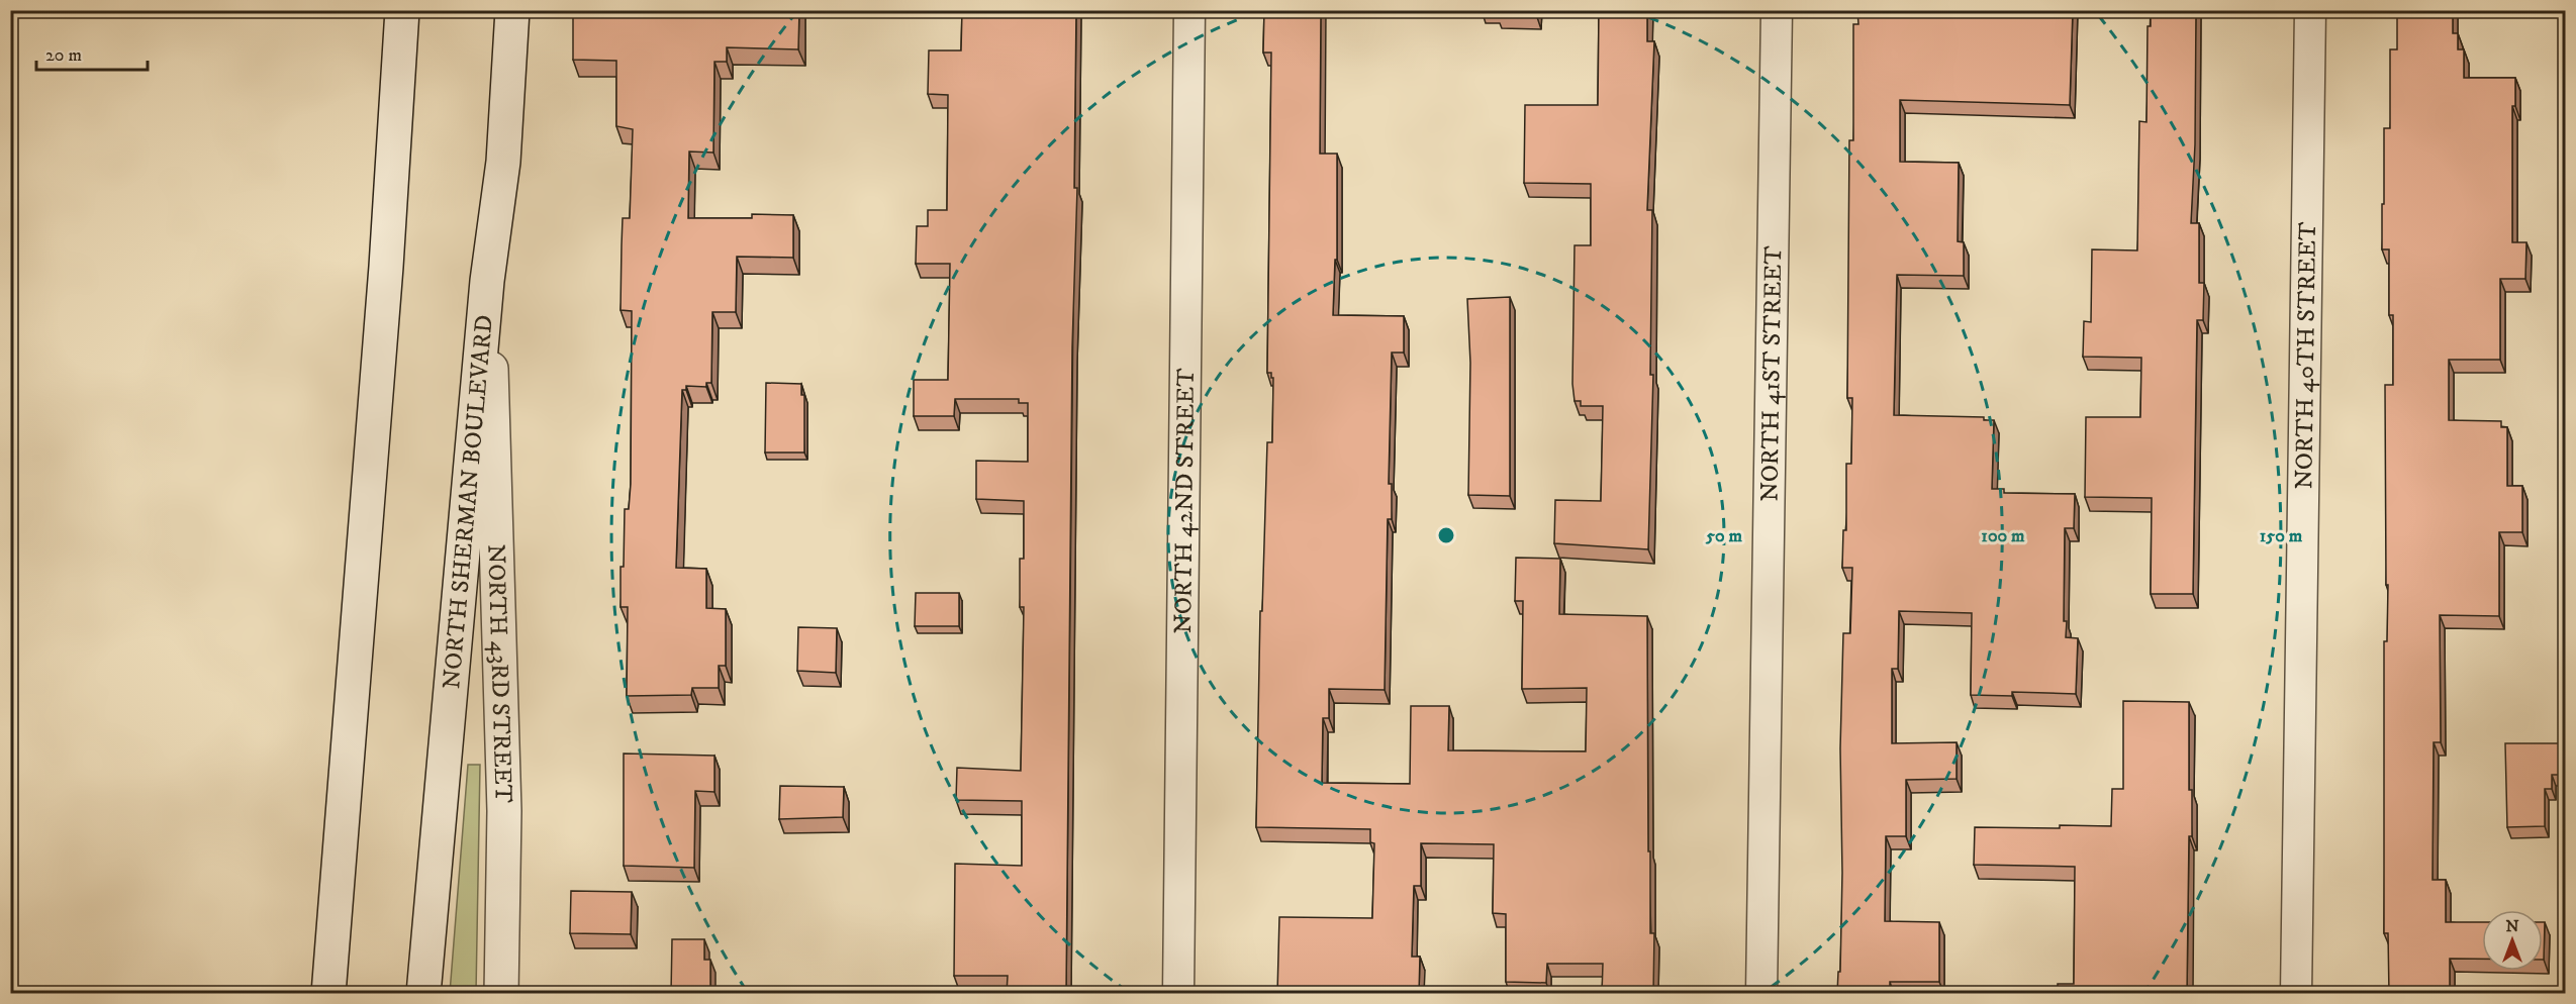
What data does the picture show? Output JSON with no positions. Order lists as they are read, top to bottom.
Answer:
{
  "streets": {
    "main road": ["NORTH SHERMAN BOULEVARD", "NORTH 43RD STREET"],
    "street": ["NORTH 40TH STREET", "NORTH 41ST STREET", "NORTH 42ND STREET"]
  },
  "crossings": [
    ["NORTH SHERMAN BOULEVARD", "NORTH 43RD STREET"]
  ],
  "scale_bar": "20 m",
  "north": "top",
  "rings": ["50 m", "100 m", "150 m"]
}
